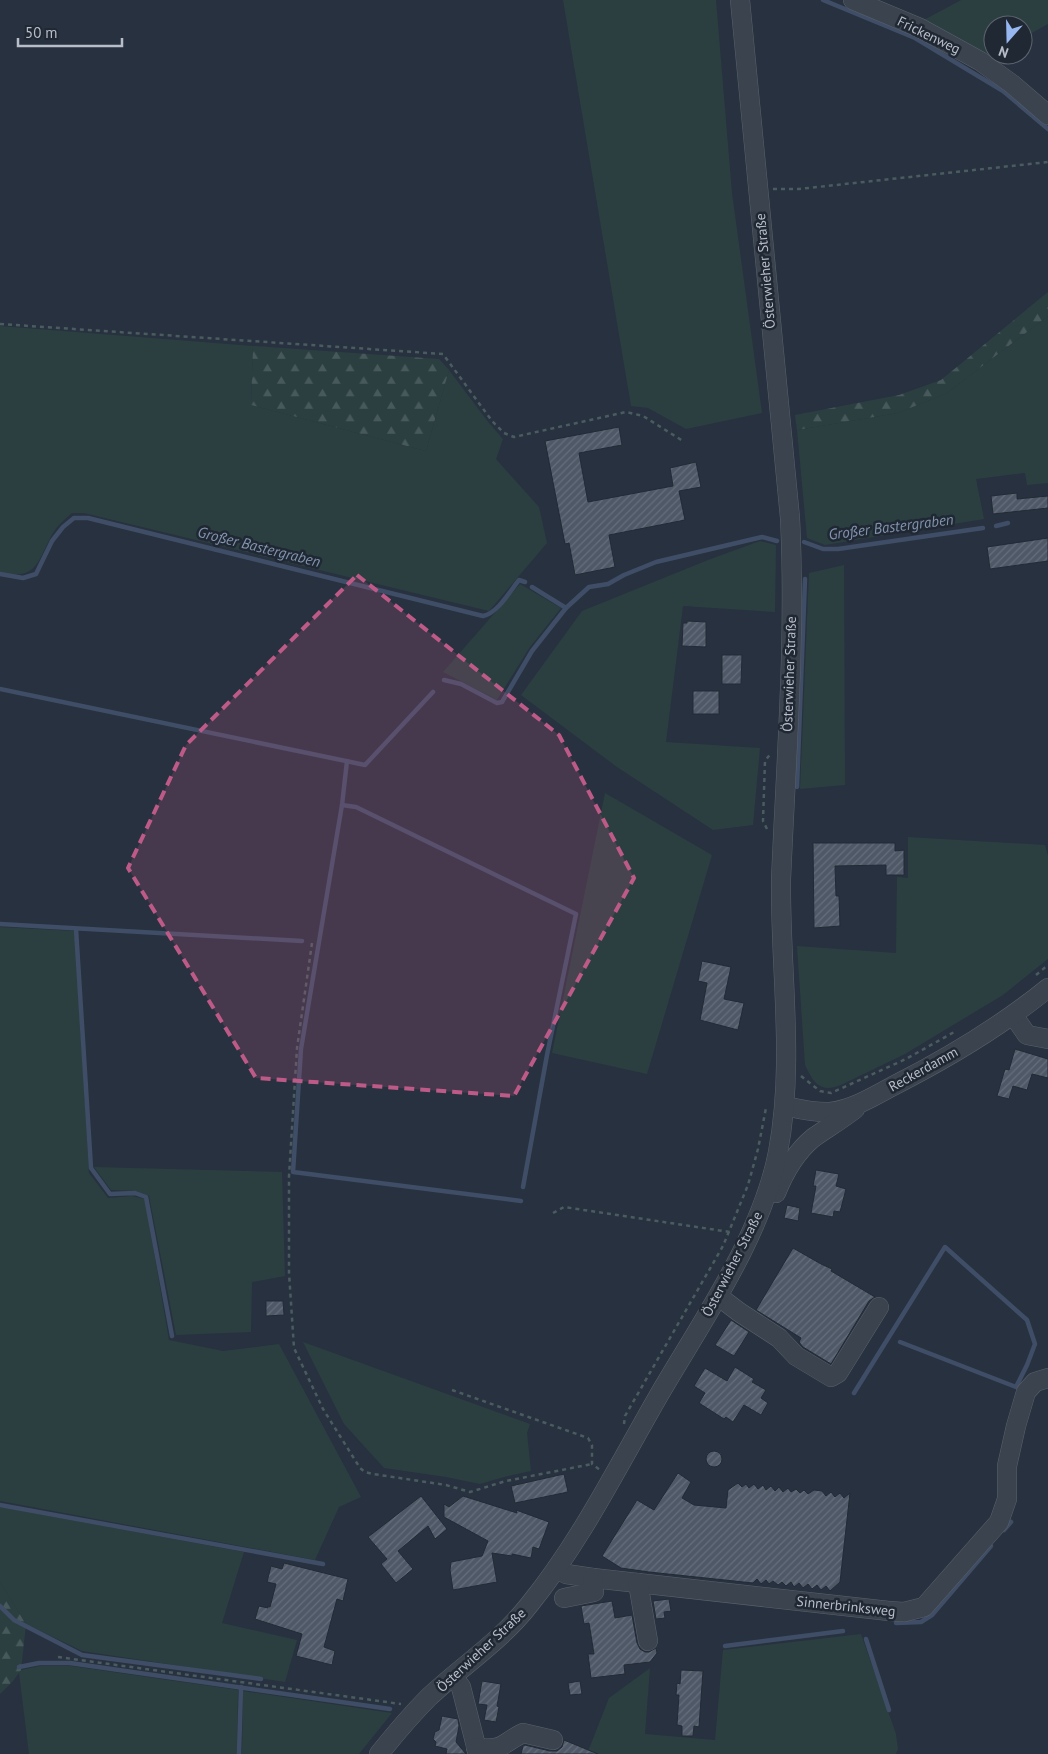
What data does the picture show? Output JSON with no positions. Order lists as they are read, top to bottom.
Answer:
{
  "streets": {
    "street": [
      "Frickenweg",
      "Österwieher Straße",
      "Reckerdamm",
      "Sinnerbrinksweg"
    ]
  },
  "crossings": [
    ["Österwieher Straße", "Reckerdamm"],
    ["Österwieher Straße", "Sinnerbrinksweg"]
  ],
  "water": ["Großer Bastergraben"],
  "scale_bar": "50 m",
  "north": "bottom"
}
